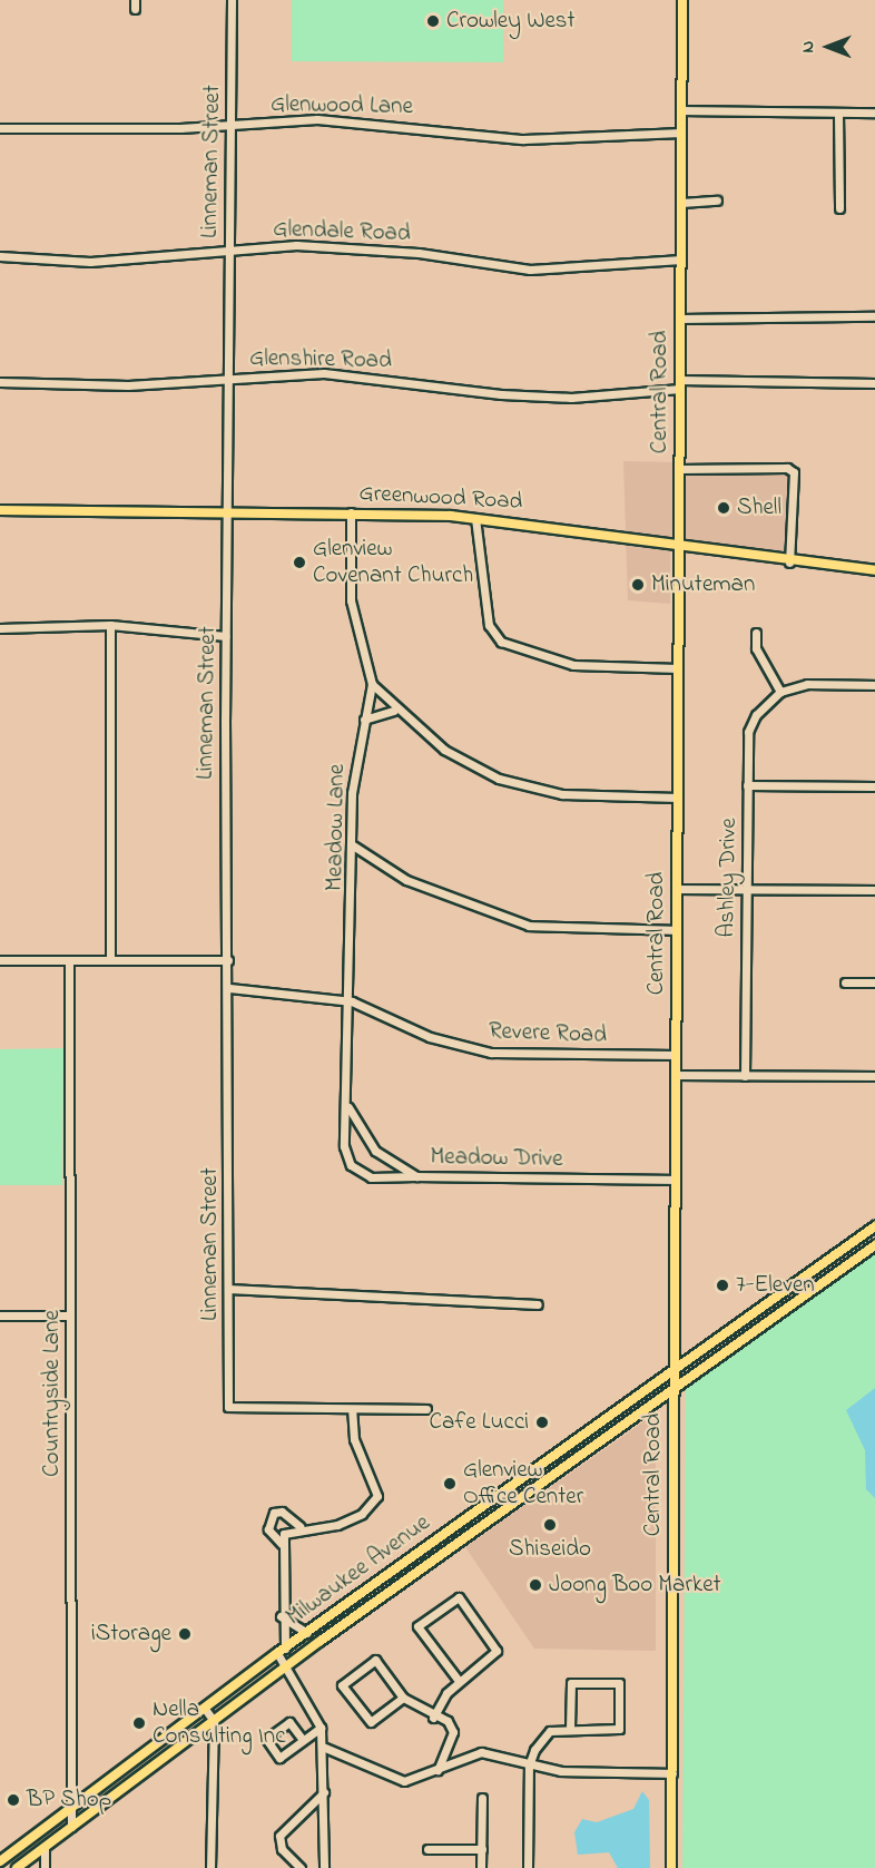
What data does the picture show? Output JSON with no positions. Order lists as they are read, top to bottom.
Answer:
{
  "streets": {
    "main road": ["Central Road", "Greenwood Road", "Milwaukee Avenue"],
    "street": [
      "Glenwood Lane",
      "Linneman Street",
      "Glendale Road",
      "Glenshire Road",
      "Meadow Lane",
      "Ashley Drive",
      "Revere Road",
      "Meadow Drive",
      "Countryside Lane"
    ]
  },
  "crossings": [
    ["Glenwood Lane", "Linneman Street"],
    ["Glenwood Lane", "Central Road"],
    ["Linneman Street", "Glendale Road"],
    ["Linneman Street", "Glenshire Road"],
    ["Linneman Street", "Greenwood Road"],
    ["Linneman Street", "Revere Road"],
    ["Glendale Road", "Central Road"],
    ["Glenshire Road", "Central Road"],
    ["Central Road", "Greenwood Road"],
    ["Central Road", "Revere Road"],
    ["Central Road", "Meadow Drive"],
    ["Central Road", "Milwaukee Avenue"],
    ["Greenwood Road", "Meadow Lane"],
    ["Meadow Lane", "Revere Road"],
    ["Meadow Lane", "Meadow Drive"],
    ["Countryside Lane", "Milwaukee Avenue"]
  ],
  "places": [
    "Crowley West",
    "Shell",
    "Glenview Covenant Church",
    "Minuteman",
    "7-Eleven",
    "Cafe Lucci",
    "Glenview Office Center",
    "Shiseido",
    "Joong Boo Market",
    "iStorage",
    "Nella Consulting Inc",
    "BP Shop"
  ],
  "north": "left"
}
